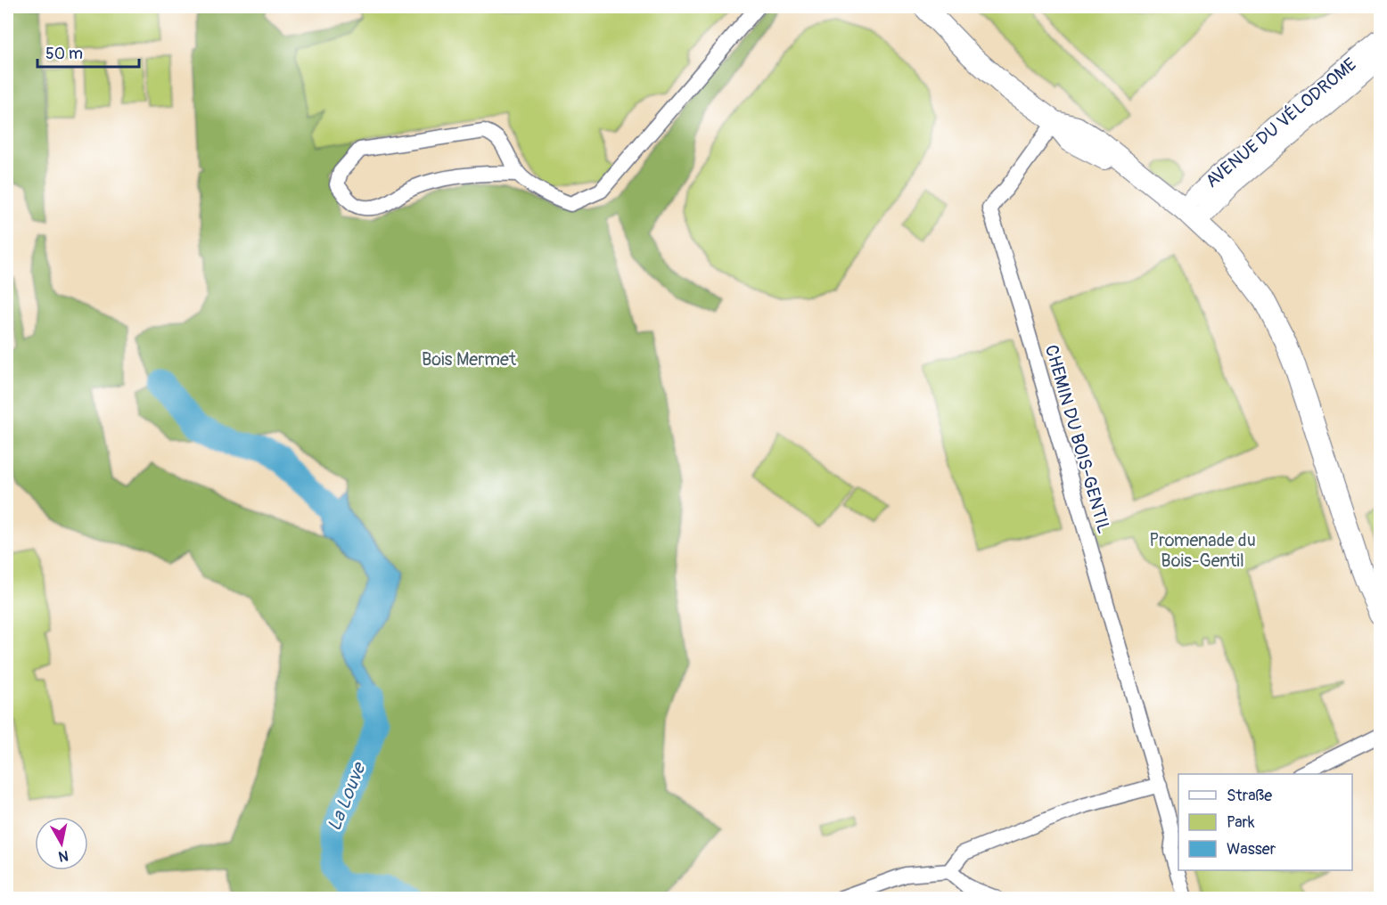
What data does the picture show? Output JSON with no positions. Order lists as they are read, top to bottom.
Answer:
{
  "streets": {
    "street": ["AVENUE DU VÉLODROME", "CHEMIN DU BOIS-GENTIL"]
  },
  "water": ["La Louve"],
  "parks": ["Bois Mermet", "Promenade du Bois-Gentil"],
  "legend": ["Straße", "Park", "Wasser"],
  "scale_bar": "50 m",
  "north": "bottom"
}
